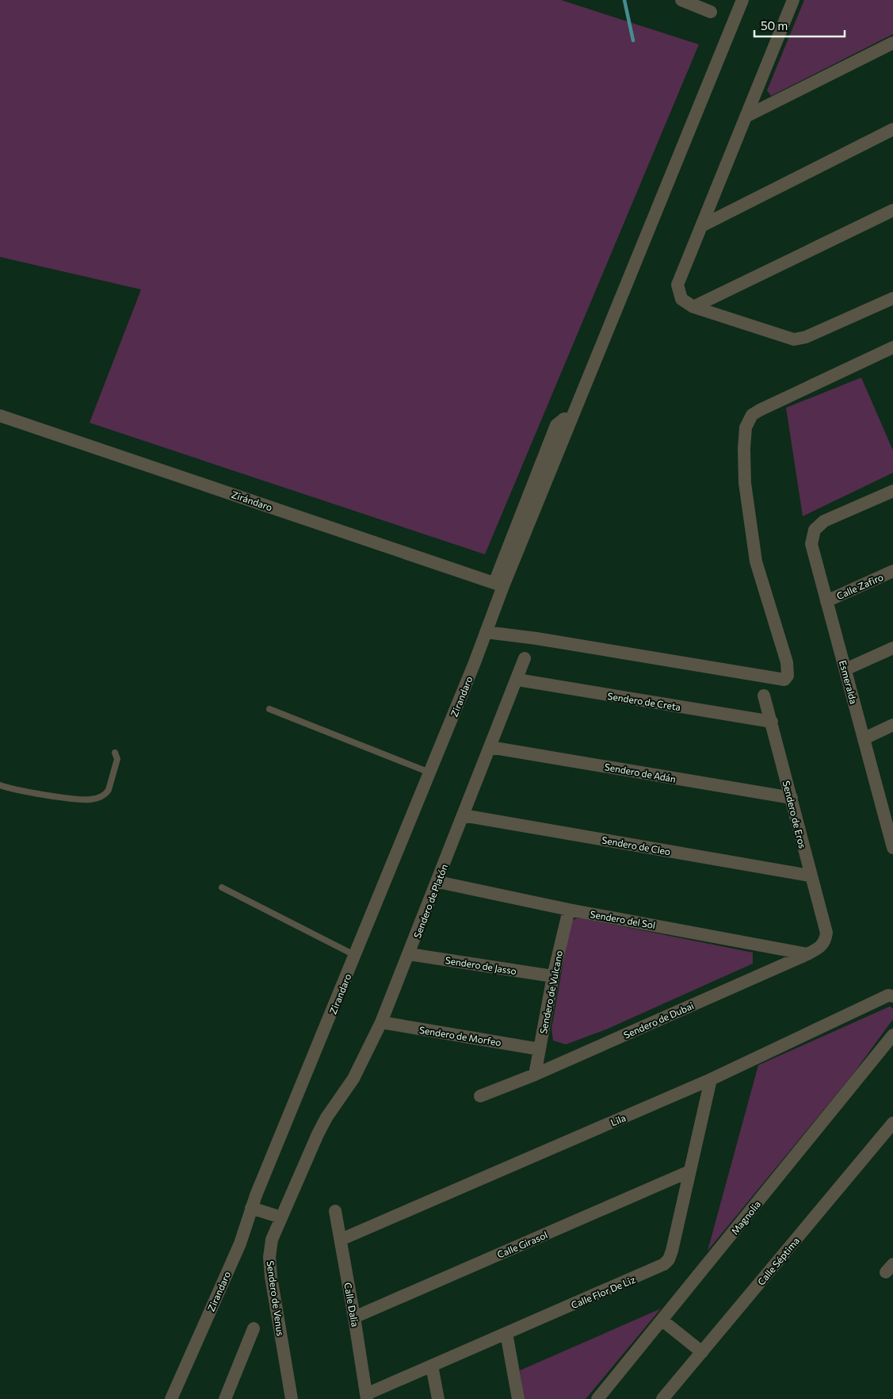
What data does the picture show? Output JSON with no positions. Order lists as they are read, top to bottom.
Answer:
{
  "streets": {
    "street": [
      "Zirándaro",
      "Calle Zafiro",
      "Esmeralda",
      "Zirandaro",
      "Sendero de Creta",
      "Sendero de Adán",
      "Sendero de Eros",
      "Sendero de Cleo",
      "Sendero de Platón",
      "Sendero del Sol",
      "Sendero de Jasso",
      "Sendero de Vulcano",
      "Sendero de Dubai",
      "Sendero de Morfeo",
      "Lila",
      "Magnolia",
      "Calle Girasol",
      "Calle Séptima",
      "Calle Flor De Liz",
      "Sendero de Venus",
      "Calle Dalia"
    ]
  },
  "crossings": [
    ["Zirándaro", "Zirandaro"],
    ["Calle Zafiro", "Esmeralda"],
    ["Sendero de Creta", "Sendero de Eros"],
    ["Sendero de Creta", "Sendero de Platón"],
    ["Sendero de Adán", "Sendero de Eros"],
    ["Sendero de Adán", "Sendero de Platón"],
    ["Sendero de Eros", "Sendero de Cleo"],
    ["Sendero de Eros", "Sendero de Dubai"],
    ["Sendero de Cleo", "Sendero de Platón"],
    ["Sendero de Platón", "Sendero del Sol"],
    ["Sendero de Platón", "Sendero de Jasso"],
    ["Sendero de Platón", "Sendero de Morfeo"],
    ["Sendero de Platón", "Sendero de Venus"],
    ["Sendero del Sol", "Sendero de Vulcano"],
    ["Sendero del Sol", "Sendero de Dubai"],
    ["Sendero de Jasso", "Sendero de Vulcano"],
    ["Sendero de Vulcano", "Sendero de Dubai"],
    ["Sendero de Vulcano", "Sendero de Morfeo"],
    ["Lila", "Calle Flor De Liz"],
    ["Lila", "Calle Dalia"],
    ["Calle Girasol", "Calle Flor De Liz"],
    ["Calle Girasol", "Calle Dalia"],
    ["Calle Flor De Liz", "Calle Dalia"]
  ],
  "scale_bar": "50 m"
}
